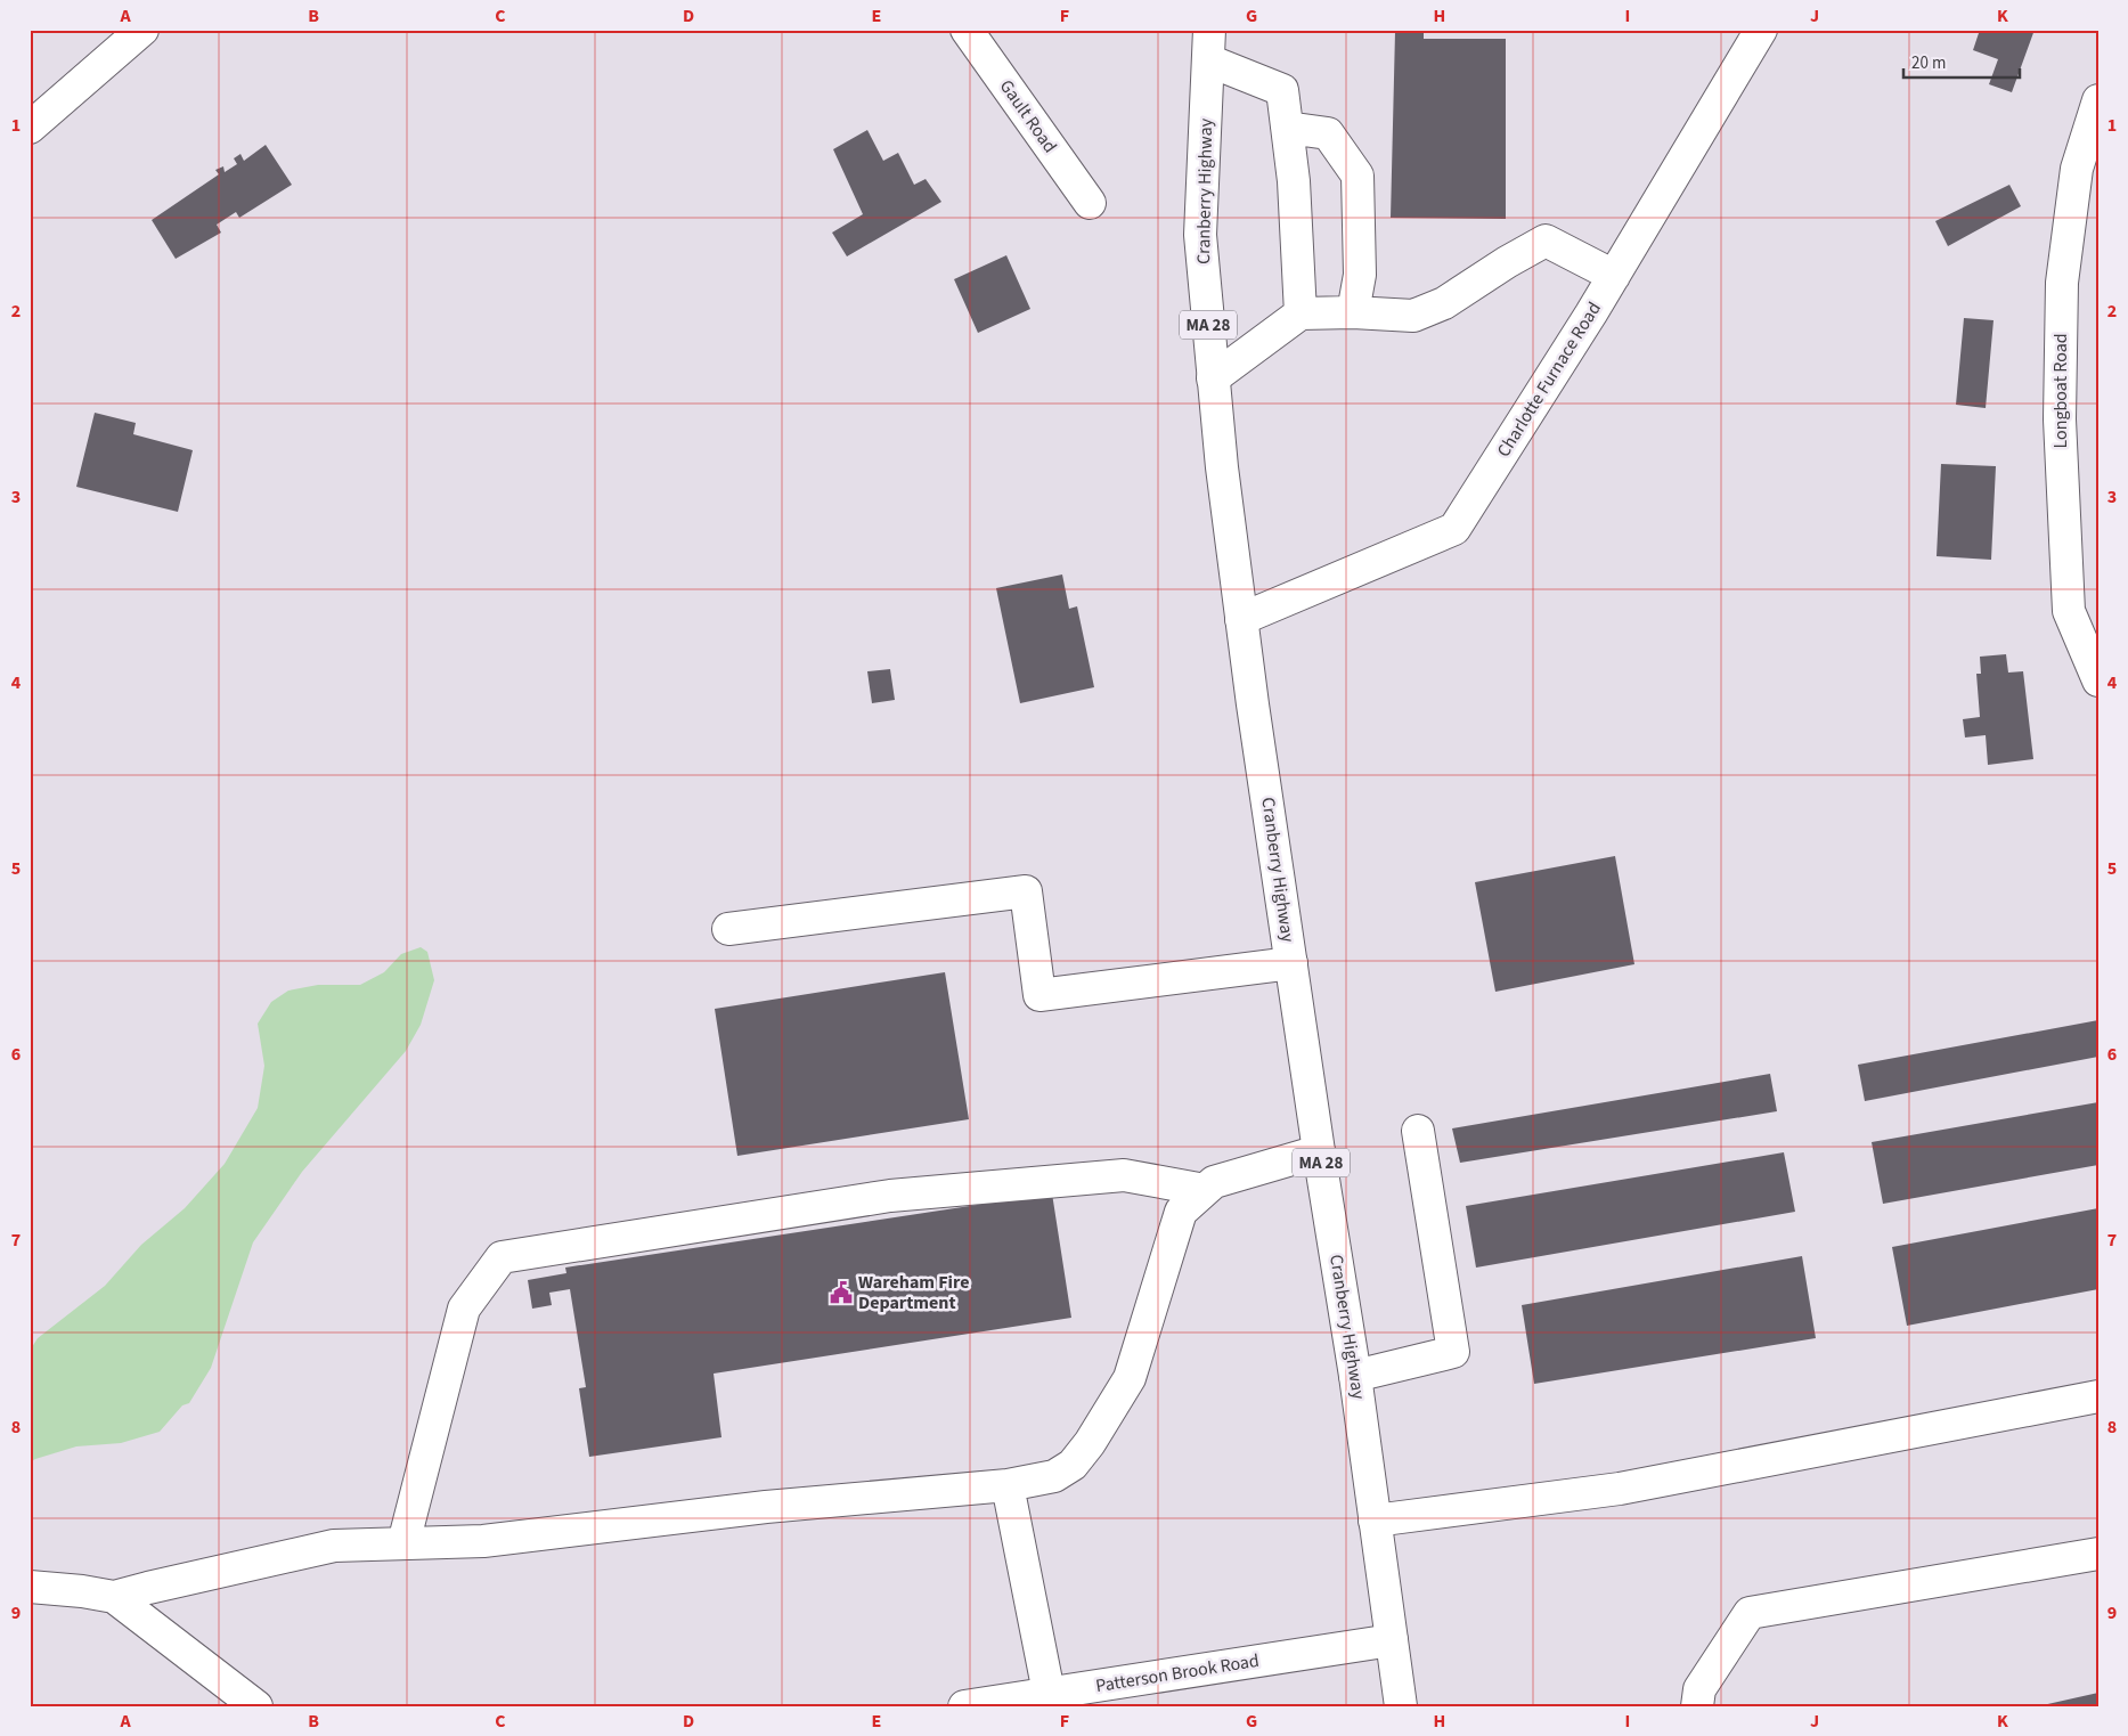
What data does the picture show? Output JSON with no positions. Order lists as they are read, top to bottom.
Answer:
{
  "streets": {
    "street": [
      "Gault Road",
      "Cranberry Highway",
      "MA 28",
      "Charlotte Furnace Road",
      "Longboat Road",
      "Patterson Brook Road"
    ]
  },
  "crossings": [
    ["Cranberry Highway", "Charlotte Furnace Road"],
    ["Cranberry Highway", "Patterson Brook Road"]
  ],
  "places": {
    "public building": ["Wareham Fire Department"]
  },
  "scale_bar": "20 m",
  "grid": {
    "columns": [
      "A",
      "B",
      "C",
      "D",
      "E",
      "F",
      "G",
      "H",
      "I",
      "J",
      "K"
    ],
    "rows": [
      "1",
      "2",
      "3",
      "4",
      "5",
      "6",
      "7",
      "8",
      "9"
    ]
  }
}
